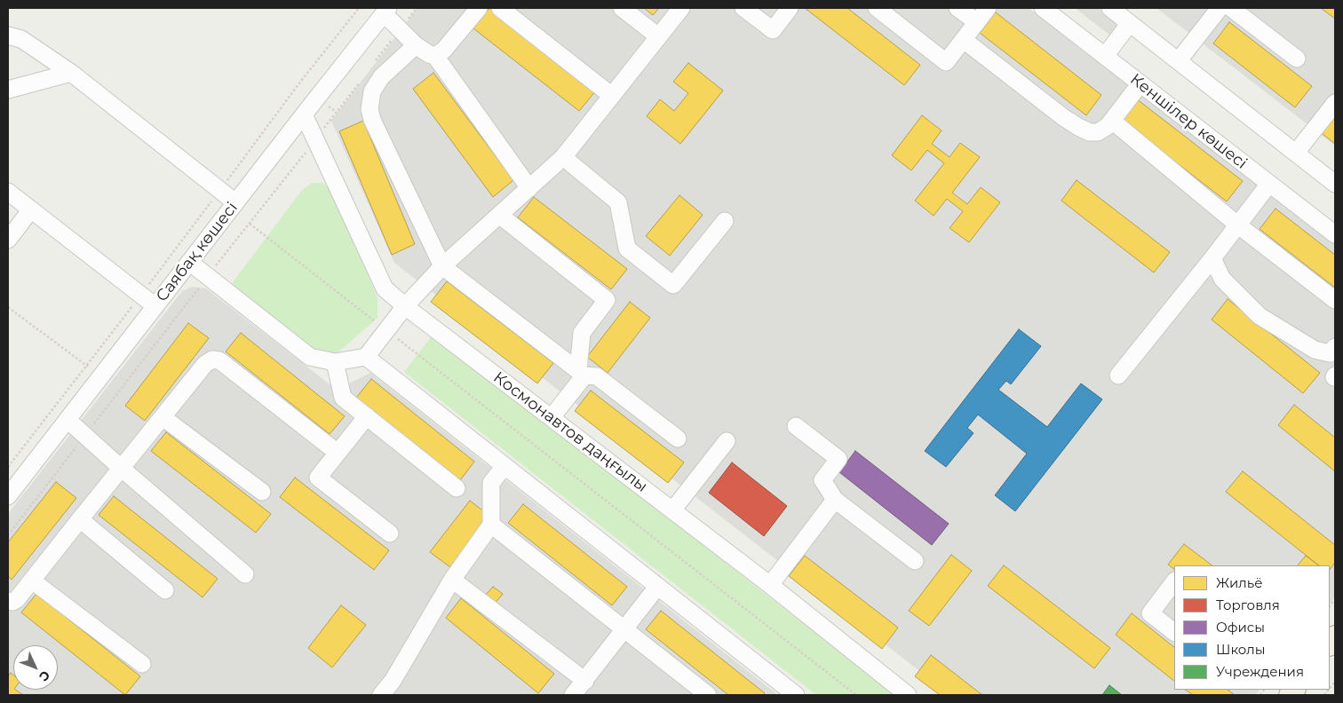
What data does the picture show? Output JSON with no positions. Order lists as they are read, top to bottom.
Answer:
{
  "streets": {
    "street": ["Кеншілер көшесі", "Саябақ көшесі", "Космонавтов даңғылы"]
  },
  "crossings": [
    ["Саябақ көшесі", "Космонавтов даңғылы"]
  ],
  "legend": [
    "Жильё",
    "Торговля",
    "Офисы",
    "Школы",
    "Учреждения"
  ],
  "north": "bottom right"
}
